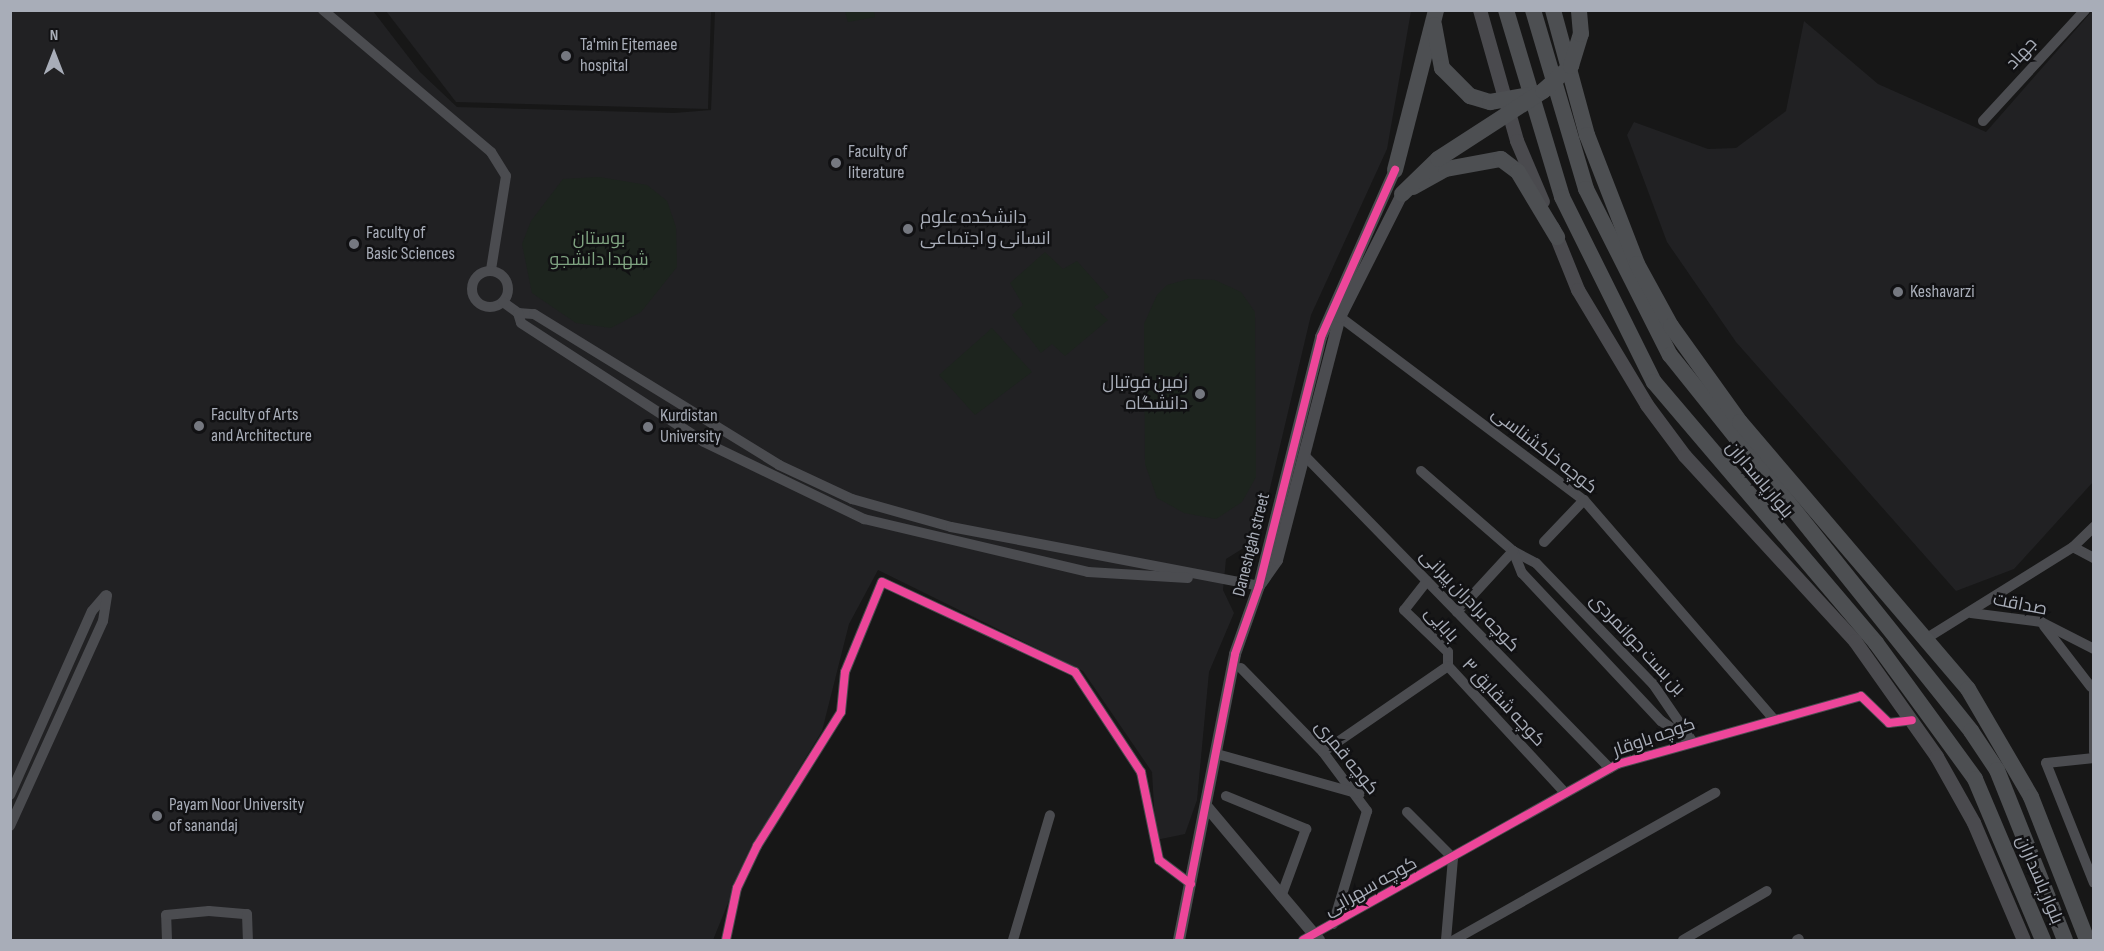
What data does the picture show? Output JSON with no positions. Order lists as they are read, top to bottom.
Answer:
{
  "streets": {
    "main road": ["بلوار پاسداران"],
    "street": [
      "جهاد",
      "کوچه خاکشناسی",
      "Daneshgah street",
      "کوچه برادران پیرانی",
      "صداقت",
      "بابایی",
      "بن بست جوانمردی",
      "کوچه شقایق ۳",
      "کوچه باوقار",
      "کوچه قمری",
      "کوچه سهرابی"
    ]
  },
  "crossings": [
    ["کوچه خاکشناسی", "Daneshgah street"],
    ["کوچه خاکشناسی", "کوچه باوقار"],
    ["Daneshgah street", "کوچه برادران پیرانی"],
    ["کوچه برادران پیرانی", "بابایی"],
    ["کوچه برادران پیرانی", "کوچه باوقار"],
    ["بابایی", "کوچه شقایق ۳"],
    ["بن بست جوانمردی", "کوچه باوقار"],
    ["کوچه شقایق ۳", "کوچه باوقار"],
    ["کوچه شقایق ۳", "کوچه قمری"],
    ["کوچه باوقار", "کوچه سهرابی"],
    ["کوچه قمری", "کوچه سهرابی"]
  ],
  "parks": ["بوستان شهدا دانشجو"],
  "places": [
    "Ta'min Ejtemaee hospital",
    "Faculty of literature",
    "دانشکده علوم انسانی و اجتماعی",
    "Faculty of Basic Sciences",
    "Keshavarzi",
    "زمین فوتبال دانشگاه",
    "Faculty of Arts and Architecture",
    "Kurdistan University",
    "Payam Noor University of sanandaj"
  ],
  "north": "top"
}
